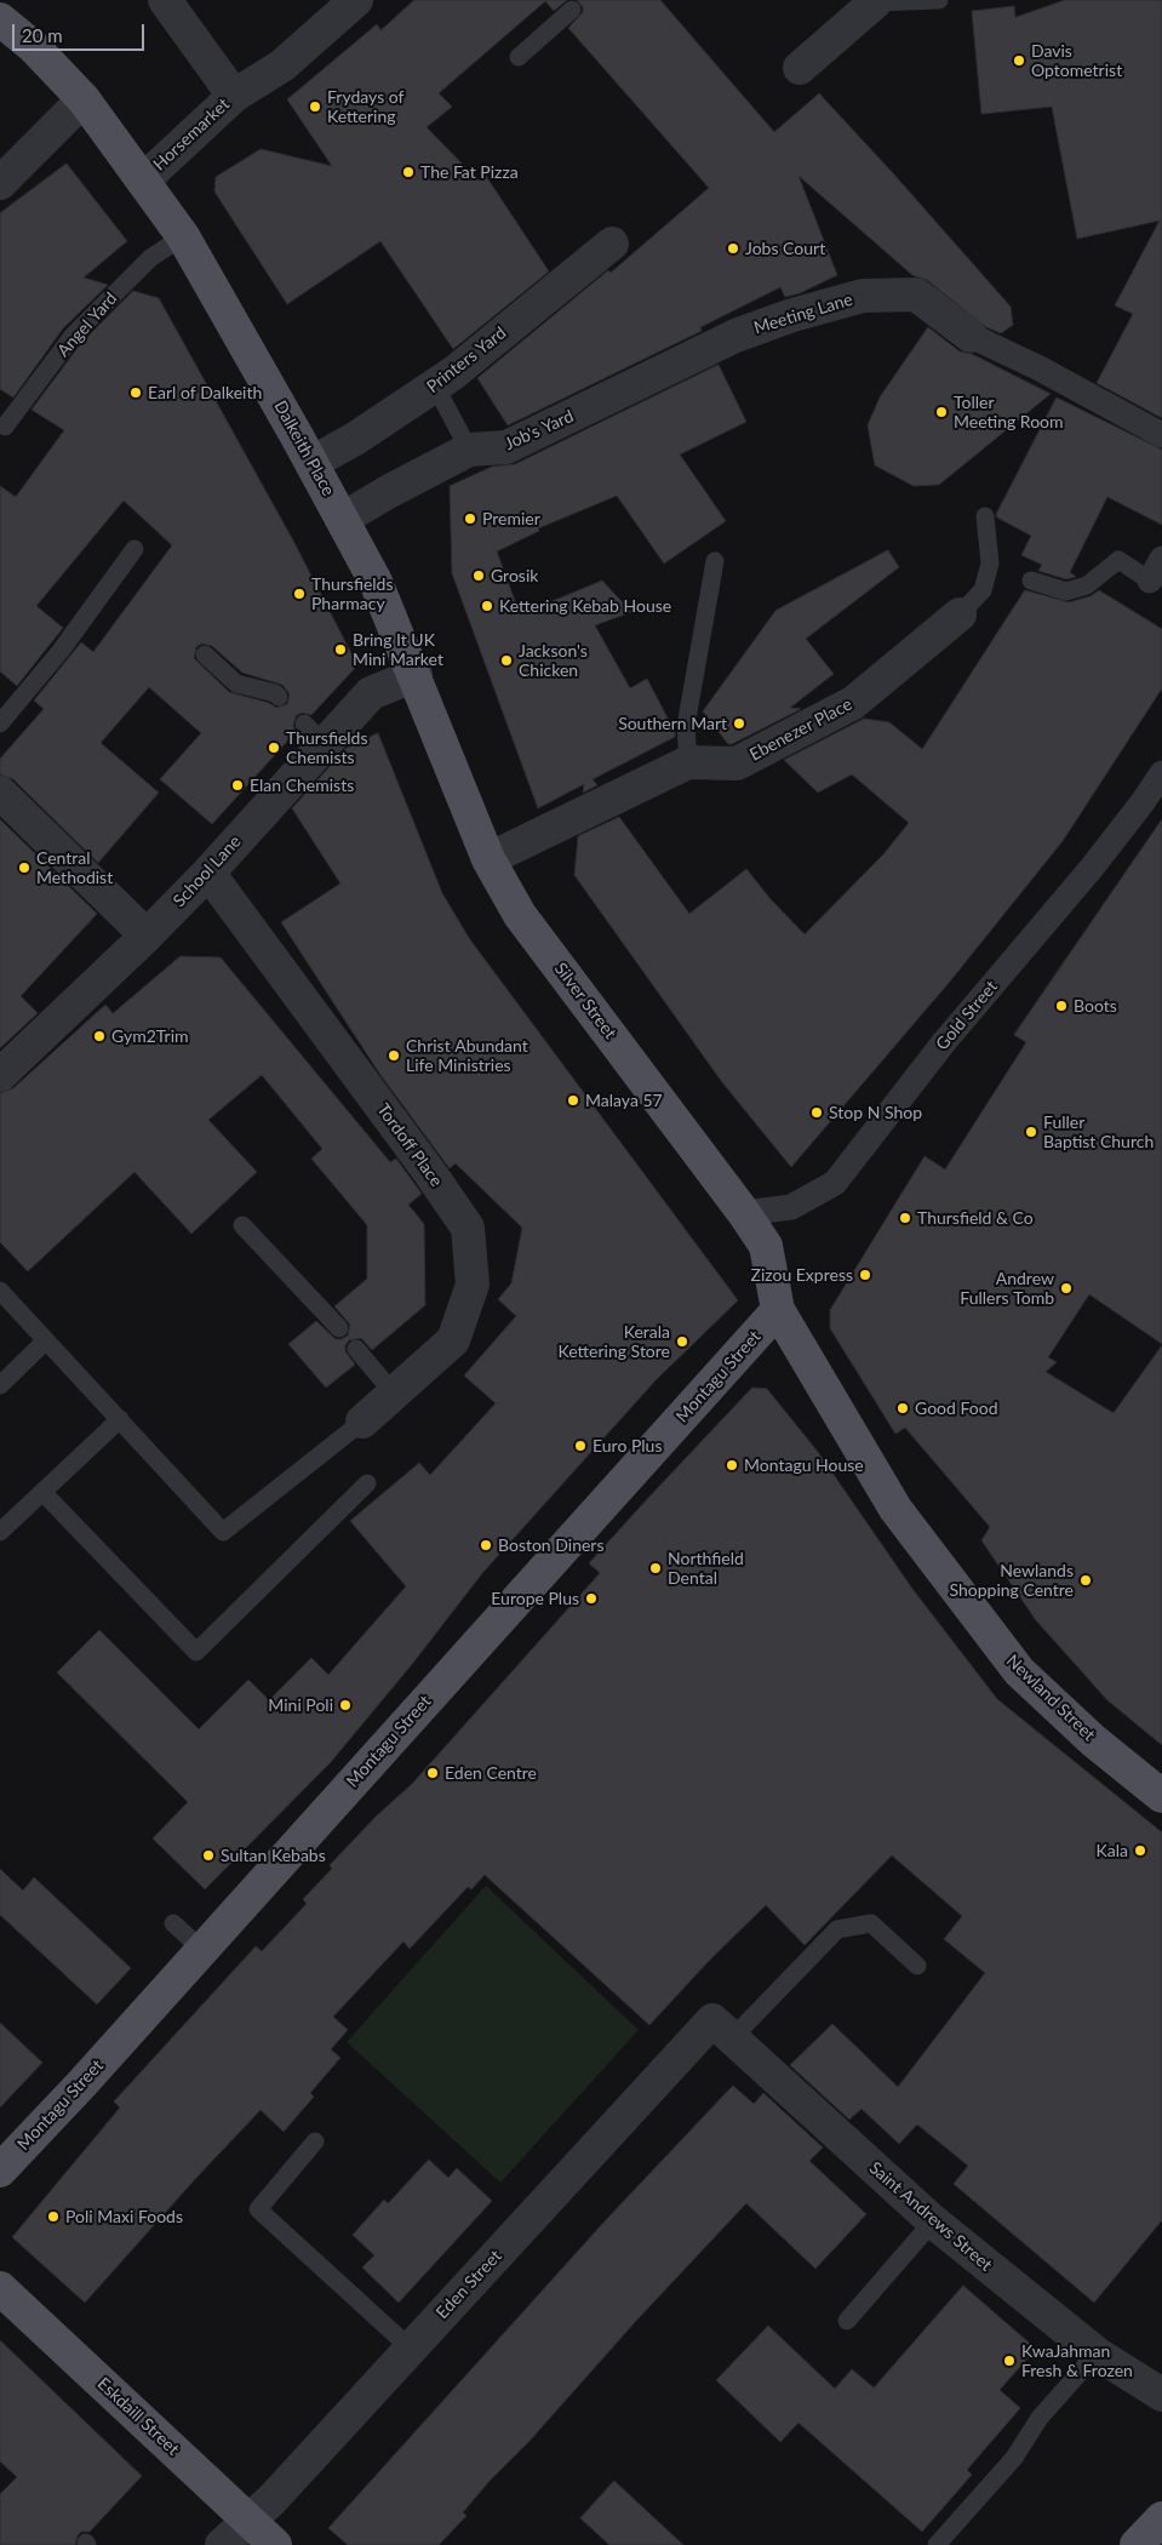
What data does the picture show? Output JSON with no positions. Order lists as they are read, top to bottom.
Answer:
{
  "streets": {
    "main road": [
      "Dalkeith Place",
      "Silver Street",
      "Montagu Street",
      "Newland Street",
      "Eskdaill Street"
    ],
    "street": [
      "Horsemarket",
      "Meeting Lane",
      "Printers Yard",
      "Job's Yard",
      "Ebenezer Place",
      "School Lane",
      "Gold Street",
      "Tordoff Place",
      "Saint Andrews Street",
      "Eden Street"
    ],
    "lane": ["Angel Yard"]
  },
  "crossings": [
    ["Horsemarket", "Dalkeith Place"],
    ["Meeting Lane", "Job's Yard"],
    ["Angel Yard", "Dalkeith Place"],
    ["Printers Yard", "Dalkeith Place"],
    ["Job's Yard", "Dalkeith Place"],
    ["Dalkeith Place", "School Lane"],
    ["Dalkeith Place", "Silver Street"],
    ["Ebenezer Place", "Silver Street"],
    ["School Lane", "Silver Street"],
    ["School Lane", "Tordoff Place"],
    ["Silver Street", "Gold Street"],
    ["Silver Street", "Montagu Street"],
    ["Silver Street", "Newland Street"],
    ["Montagu Street", "Newland Street"],
    ["Saint Andrews Street", "Eden Street"],
    ["Eden Street", "Eskdaill Street"]
  ],
  "places": [
    "Davis Optometrist",
    "Frydays of Kettering",
    "The Fat Pizza",
    "Jobs Court",
    "Earl of Dalkeith",
    "Toller Meeting Room",
    "Premier",
    "Grosik",
    "Thursfields Pharmacy",
    "Kettering Kebab House",
    "Bring It UK Mini Market",
    "Jackson's Chicken",
    "Southern Mart",
    "Thursfields Chemists",
    "Elan Chemists",
    "Central Methodist",
    "Boots",
    "Gym2Trim",
    "Christ Abundant Life Ministries",
    "Malaya 57",
    "Stop N Shop",
    "Fuller Baptist Church",
    "Thursfield & Co",
    "Zizou Express",
    "Andrew Fullers Tomb",
    "Kerala Kettering Store",
    "Good Food",
    "Euro Plus",
    "Montagu House",
    "Boston Diners",
    "Northfield Dental",
    "Newlands Shopping Centre",
    "Europe Plus",
    "Mini Poli",
    "Eden Centre",
    "Kala",
    "Sultan Kebabs",
    "Poli Maxi Foods",
    "KwaJahman Fresh & Frozen"
  ],
  "scale_bar": "20 m"
}
